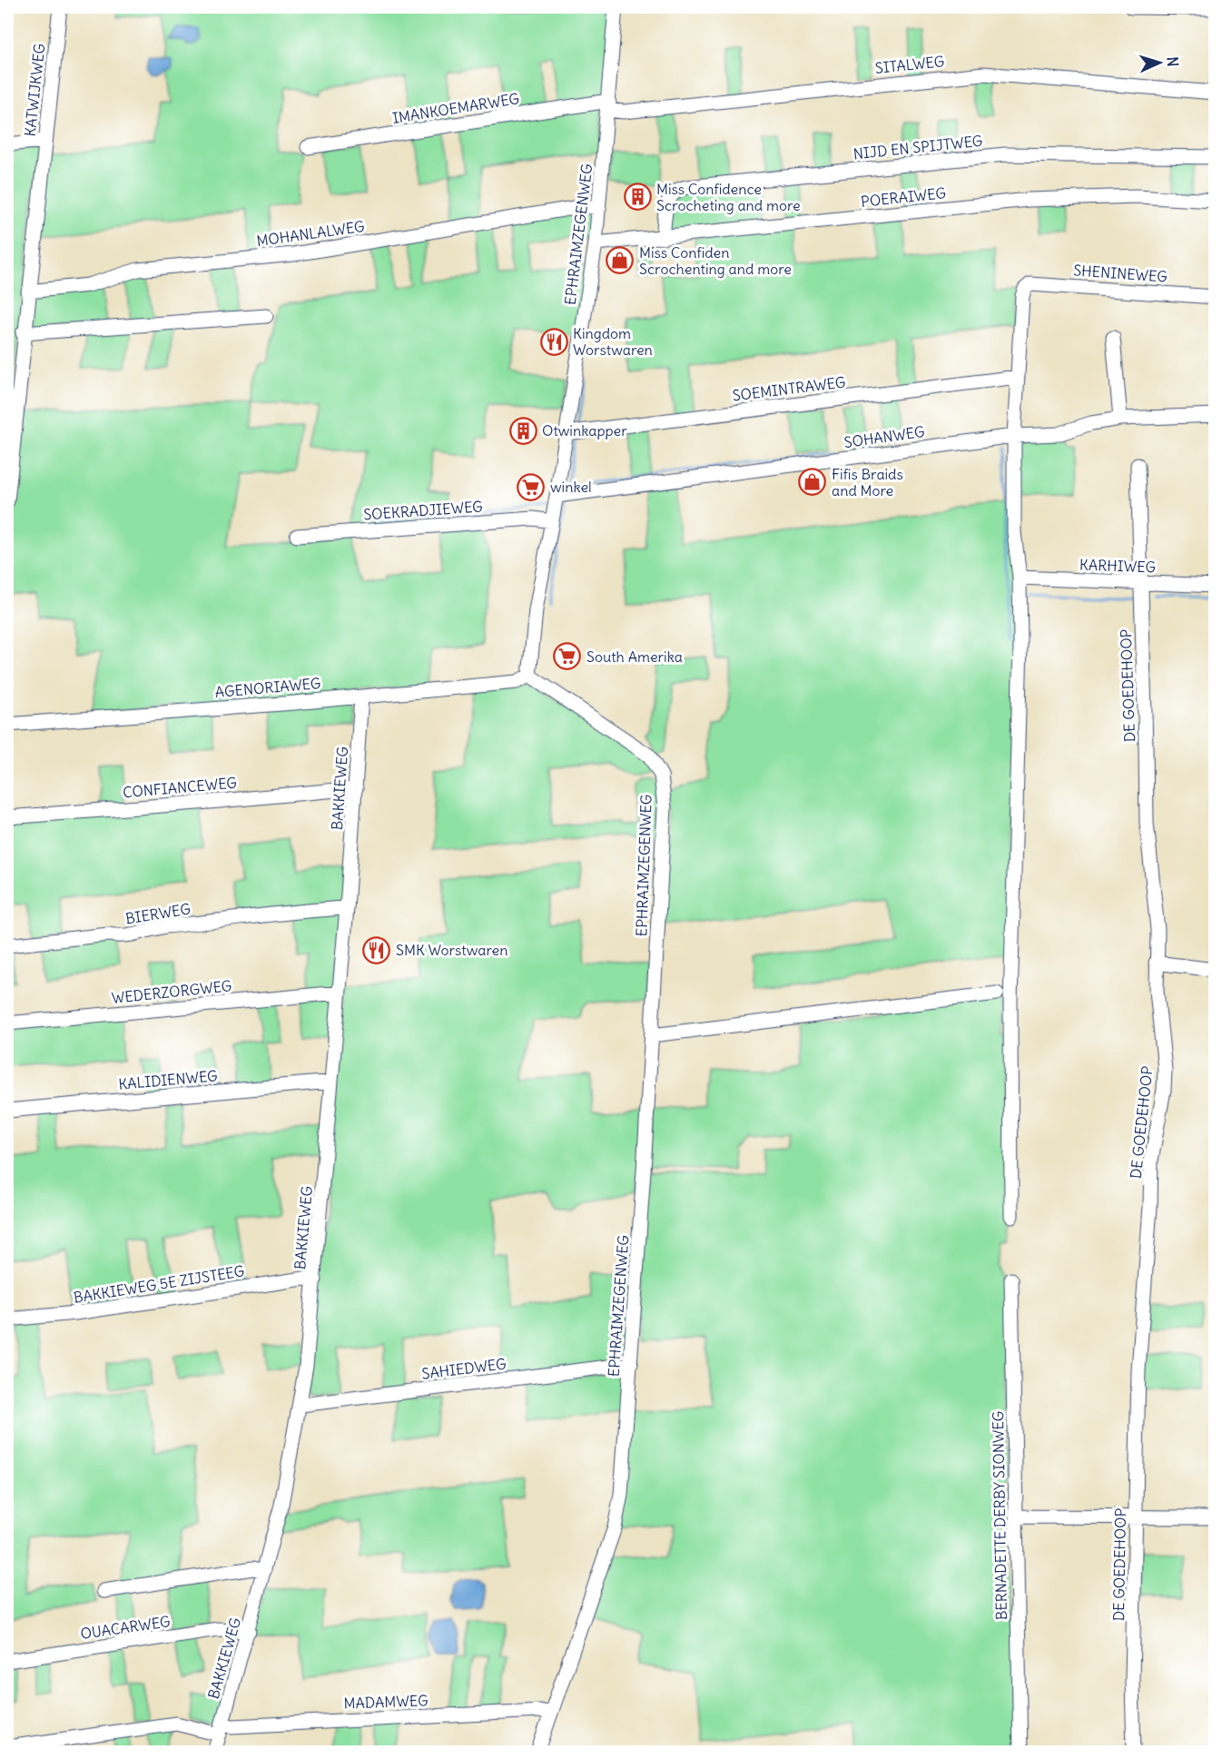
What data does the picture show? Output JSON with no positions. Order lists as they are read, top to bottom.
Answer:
{
  "streets": {
    "street": [
      "SITALWEG",
      "KATWIJKWEG",
      "IMANKOEMARWEG",
      "NIJD EN SPIJTWEG",
      "POERAIWEG",
      "MOHANLALWEG",
      "EPHRAIMZEGENWEG",
      "SHENINEWEG",
      "SOEMINTRAWEG",
      "SOHANWEG",
      "SOEKRADJIEWEG",
      "KARHIWEG",
      "DE GOEDEHOOP",
      "AGENORIAWEG",
      "CONFIANCEWEG",
      "BAKKIEWEG",
      "BIERWEG",
      "WEDERZORGWEG",
      "KALIDIENWEG",
      "BAKKIEWEG 5E ZIJSTEEG",
      "SAHIEDWEG",
      "BERNADETTE DERBY SIONWEG",
      "OUACARWEG",
      "MADAMWEG"
    ]
  },
  "crossings": [
    ["SITALWEG", "IMANKOEMARWEG"],
    ["SITALWEG", "EPHRAIMZEGENWEG"],
    ["KATWIJKWEG", "MOHANLALWEG"],
    ["IMANKOEMARWEG", "EPHRAIMZEGENWEG"],
    ["NIJD EN SPIJTWEG", "POERAIWEG"],
    ["POERAIWEG", "EPHRAIMZEGENWEG"],
    ["MOHANLALWEG", "EPHRAIMZEGENWEG"],
    ["EPHRAIMZEGENWEG", "SOEMINTRAWEG"],
    ["EPHRAIMZEGENWEG", "SOHANWEG"],
    ["EPHRAIMZEGENWEG", "SOEKRADJIEWEG"],
    ["EPHRAIMZEGENWEG", "AGENORIAWEG"],
    ["EPHRAIMZEGENWEG", "SAHIEDWEG"],
    ["EPHRAIMZEGENWEG", "MADAMWEG"],
    ["SHENINEWEG", "SOEMINTRAWEG"],
    ["KARHIWEG", "DE GOEDEHOOP"],
    ["AGENORIAWEG", "BAKKIEWEG"],
    ["CONFIANCEWEG", "BAKKIEWEG"],
    ["BAKKIEWEG", "BIERWEG"],
    ["BAKKIEWEG", "WEDERZORGWEG"],
    ["BAKKIEWEG", "KALIDIENWEG"],
    ["BAKKIEWEG", "BAKKIEWEG 5E ZIJSTEEG"],
    ["BAKKIEWEG", "SAHIEDWEG"],
    ["BAKKIEWEG", "OUACARWEG"],
    ["BAKKIEWEG", "MADAMWEG"]
  ],
  "places": {
    "building": ["Miss Confidence Scrocheting and more", "Otwinkapper"],
    "shop": ["Miss Confiden Scrochenting and more", "Fifis Braids and More"],
    "restaurant": ["Kingdom Worstwaren", "SMK Worstwaren"],
    "supermarket": ["winkel", "South Amerika"]
  },
  "north": "right"
}
